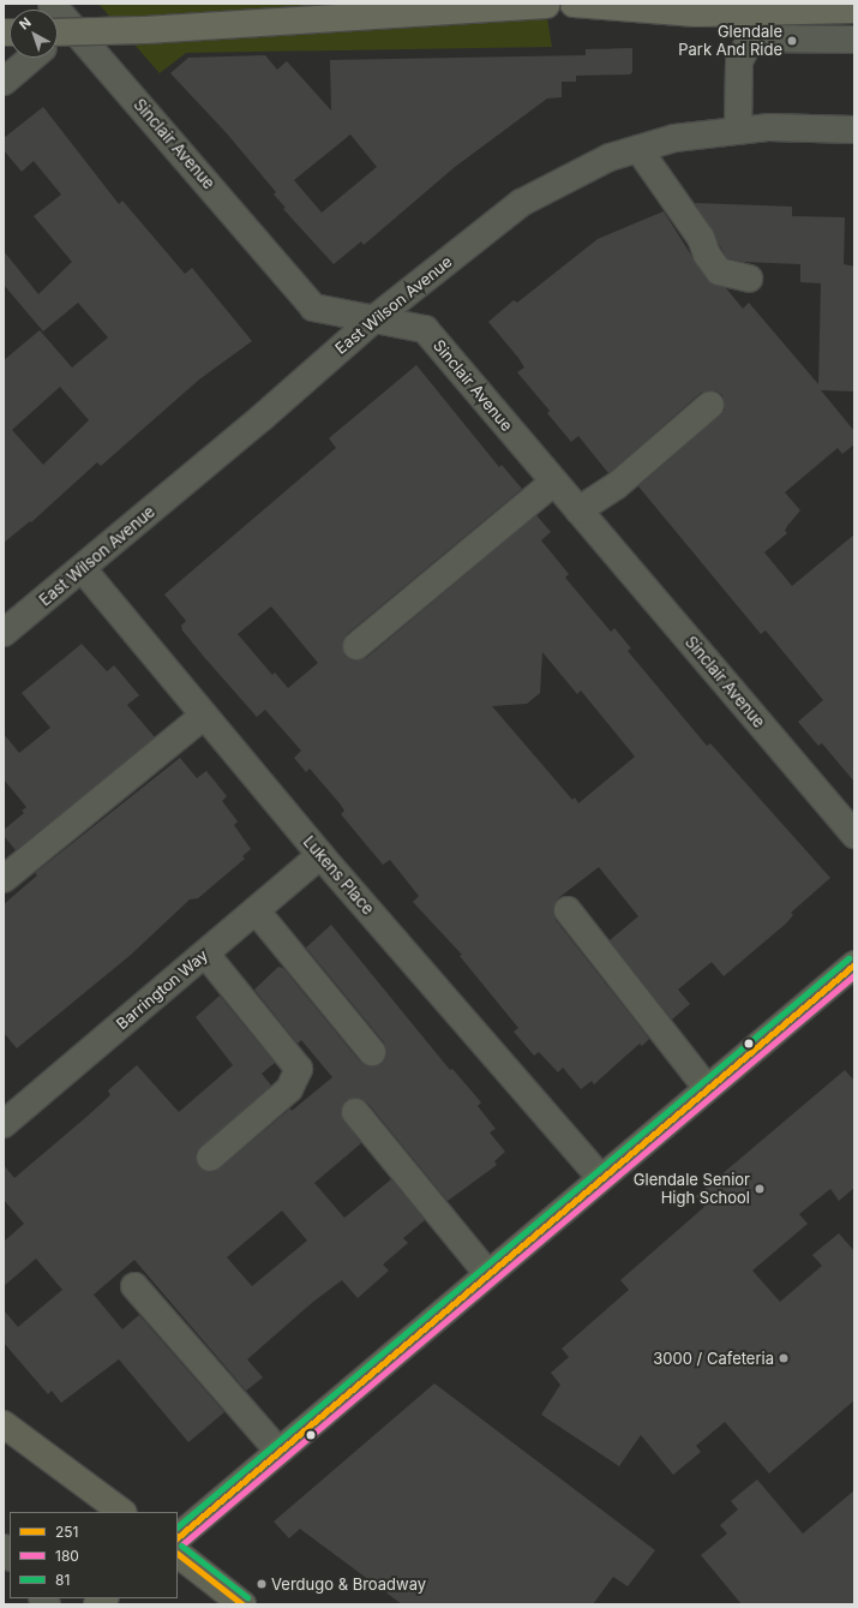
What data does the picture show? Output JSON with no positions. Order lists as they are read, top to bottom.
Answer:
{
  "streets": {
    "street": [
      "Sinclair Avenue",
      "East Wilson Avenue",
      "Lukens Place",
      "Barrington Way"
    ]
  },
  "crossings": [
    ["Sinclair Avenue", "East Wilson Avenue"],
    ["East Wilson Avenue", "Lukens Place"],
    ["Lukens Place", "Barrington Way"]
  ],
  "places": [
    "Glendale Park And Ride",
    "Glendale Senior High School",
    "3000 / Cafeteria",
    "Verdugo & Broadway"
  ],
  "lines": ["transit line 81", "transit line 251", "transit line 180"],
  "legend": ["251", "180", "81"],
  "north": "top left"
}
